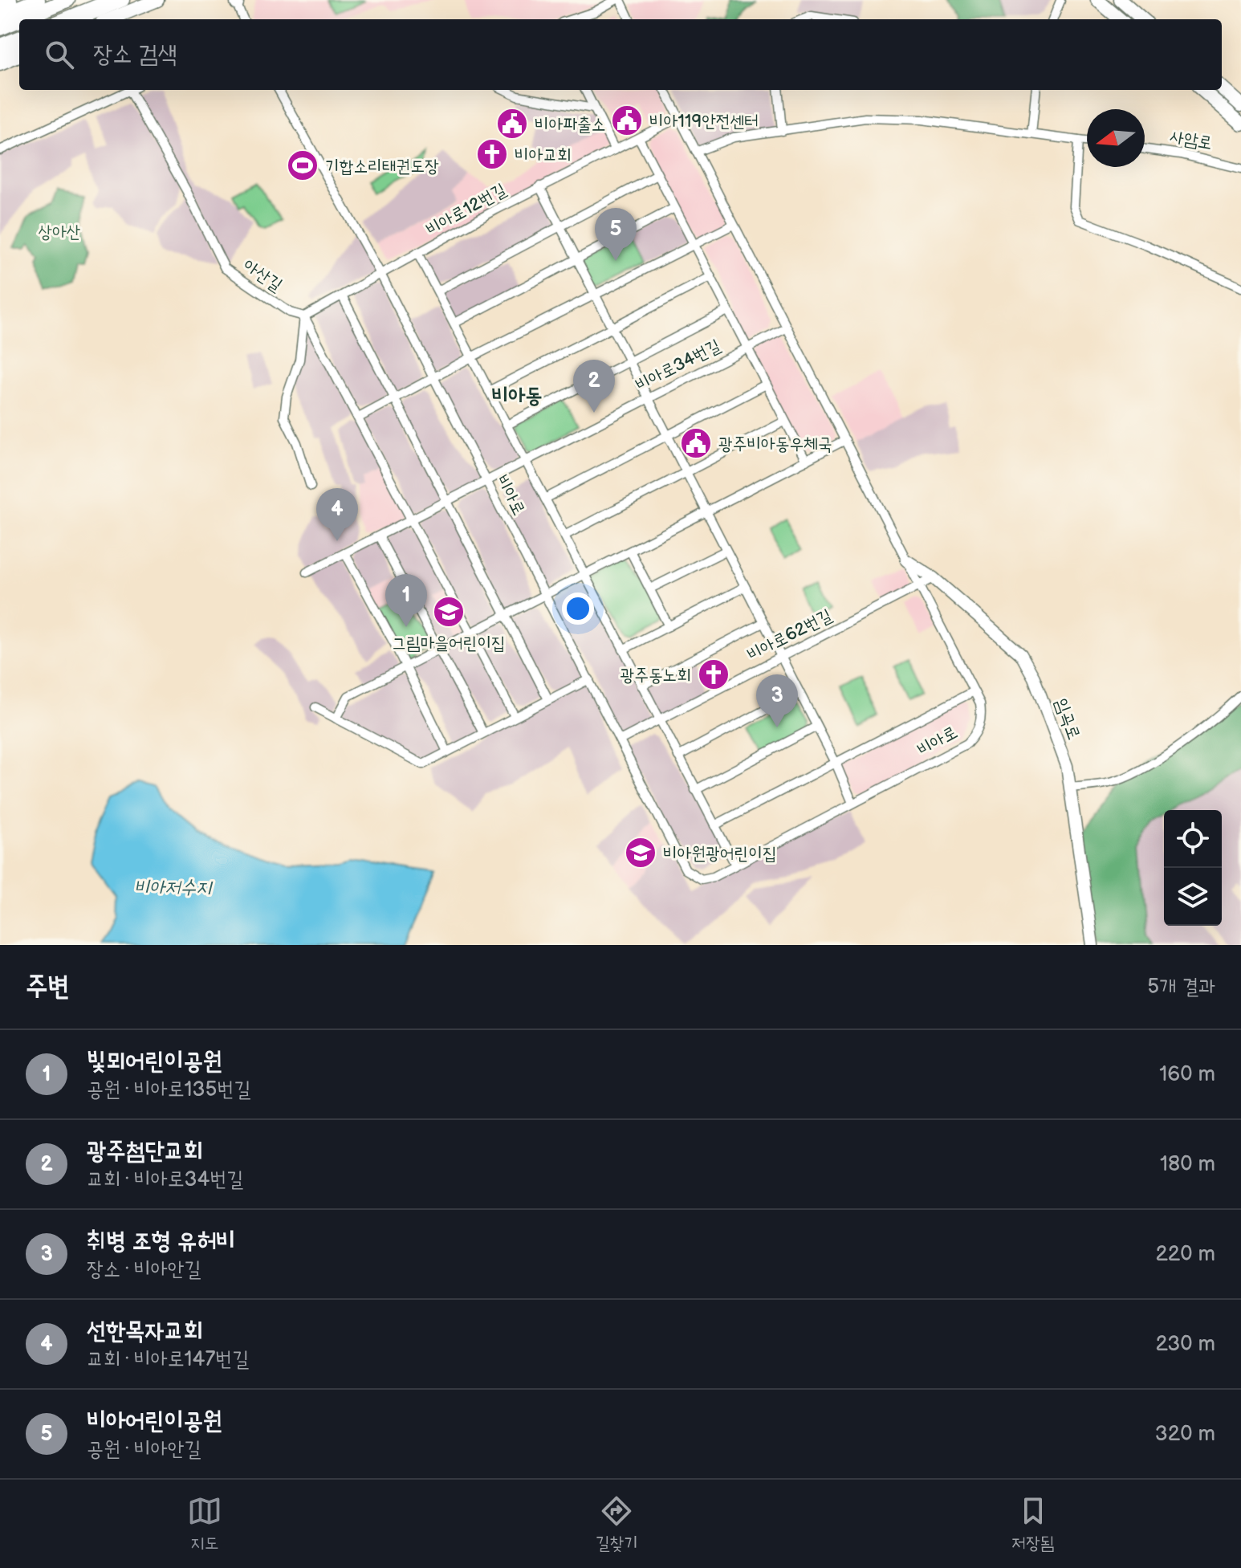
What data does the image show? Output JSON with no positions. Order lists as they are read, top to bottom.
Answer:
{
  "streets": {
    "main road": ["사암로", "임곡로"],
    "street": [
      "비아로12번길",
      "아산길",
      "비아로34번길",
      "비아로",
      "비아로62번길"
    ]
  },
  "crossings": [
    ["비아로12번길", "아산길"],
    ["비아로12번길", "비아로34번길"],
    ["비아로12번길", "비아로"],
    ["비아로34번길", "비아로"],
    ["비아로", "비아로62번길"],
    ["비아로", "임곡로"],
    ["비아로62번길", "임곡로"]
  ],
  "districts": ["비아동"],
  "water": ["비아저수지"],
  "parks": ["상아산"],
  "places": {
    "public building": ["비아119안전센터", "비아파출소", "광주비아동우체국"],
    "church": ["비아교회", "광주동노회"],
    "sports": ["기합소리태권도장"],
    "school or university": ["그림마을어린이집", "비아원광어린이집"]
  },
  "north": "left",
  "page": {
    "search": "장소 검색",
    "pins": [
      "5",
      "2",
      "4",
      "1",
      "3"
    ],
    "heading": ["주변", "5개 결과"],
    "list": [
      {
        "mark": "1",
        "name": "빛뫼어린이공원",
        "note": "공원 · 비아로135번길",
        "value": "160 m"
      },
      {
        "mark": "2",
        "name": "광주첨단교회",
        "note": "교회 · 비아로34번길",
        "value": "180 m"
      },
      {
        "mark": "3",
        "name": "취병 조형 유허비",
        "note": "장소 · 비아안길",
        "value": "220 m"
      },
      {
        "mark": "4",
        "name": "선한목자교회",
        "note": "교회 · 비아로147번길",
        "value": "230 m"
      },
      {
        "mark": "5",
        "name": "비아어린이공원",
        "note": "공원 · 비아안길",
        "value": "320 m"
      }
    ],
    "nav": ["지도", "길찾기", "저장됨"]
  }
}
